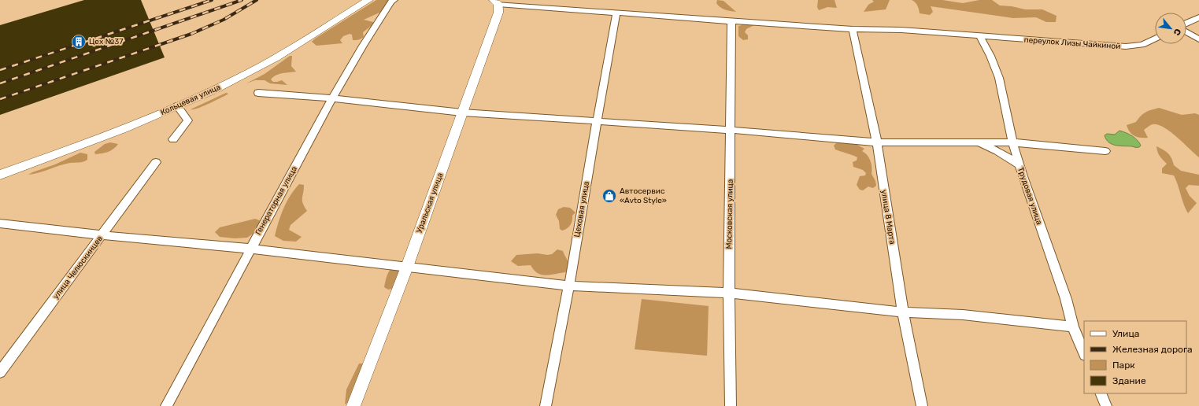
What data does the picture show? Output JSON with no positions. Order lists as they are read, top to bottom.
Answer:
{
  "streets": {
    "street": [
      "переулок Лизы Чайкиной",
      "Кольцевая улица",
      "Трудовая улица",
      "Генераторная улица",
      "Уральская улица",
      "Цеховая улица",
      "Московская улица",
      "улица 8 Марта",
      "улица Челюскинцев"
    ]
  },
  "crossings": [
    ["переулок Лизы Чайкиной", "Трудовая улица"],
    ["переулок Лизы Чайкиной", "Уральская улица"],
    ["переулок Лизы Чайкиной", "Цеховая улица"],
    ["переулок Лизы Чайкиной", "Московская улица"],
    ["переулок Лизы Чайкиной", "улица 8 Марта"]
  ],
  "places": {
    "building": ["Цех №37"],
    "shop": ["Автосервис «Avto Style»"]
  },
  "legend": [
    "Улица",
    "Железная дорога",
    "Парк",
    "Здание"
  ],
  "north": "bottom right"
}
